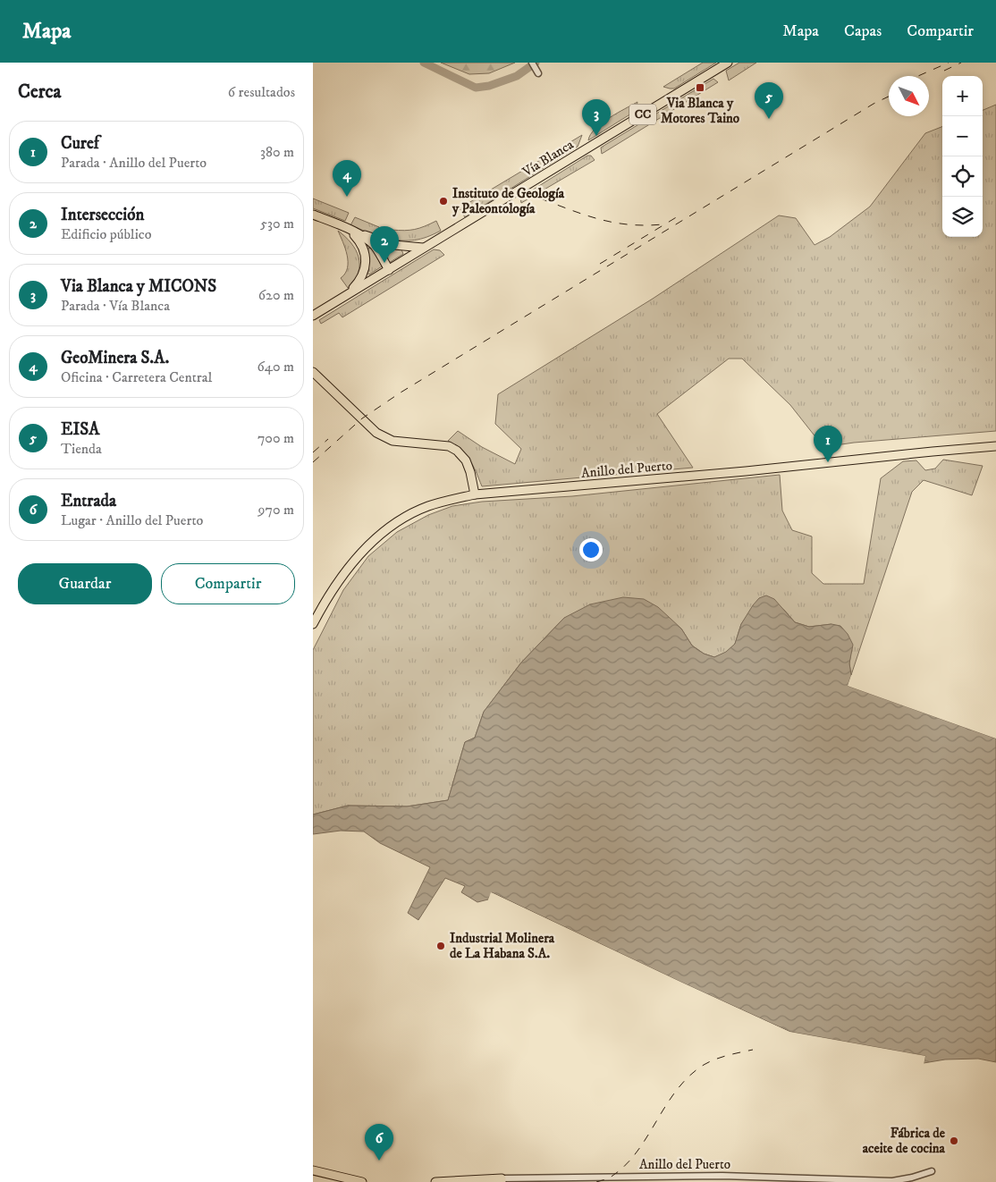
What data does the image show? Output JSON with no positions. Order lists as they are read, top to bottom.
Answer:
{
  "streets": {
    "main road": ["CC", "Vía Blanca", "Anillo del Puerto"]
  },
  "places": {
    "transit": ["Via Blanca y Motores Taino"],
    "other": ["Instituto de Geología y Paleontología", "Industrial Molinera de La Habana S.A.", "Fábrica de aceite de cocina"]
  },
  "north": "bottom right",
  "page": {
    "header": "Mapa",
    "nav": ["Mapa", "Capas", "Compartir"],
    "heading": ["Cerca", "6 resultados"],
    "map_buttons": ["+", "−"],
    "pins": [
      "5",
      "3",
      "4",
      "2",
      "1",
      "6"
    ],
    "list": [
      {
        "mark": "1",
        "name": "Curef",
        "note": "Parada · Anillo del Puerto",
        "value": "380 m"
      },
      {
        "mark": "2",
        "name": "Intersección",
        "note": "Edificio público",
        "value": "530 m"
      },
      {
        "mark": "3",
        "name": "Via Blanca y MICONS",
        "note": "Parada · Vía Blanca",
        "value": "620 m"
      },
      {
        "mark": "4",
        "name": "GeoMinera S.A.",
        "note": "Oficina · Carretera Central",
        "value": "640 m"
      },
      {
        "mark": "5",
        "name": "EISA",
        "note": "Tienda",
        "value": "700 m"
      },
      {
        "mark": "6",
        "name": "Entrada",
        "note": "Lugar · Anillo del Puerto",
        "value": "970 m"
      }
    ],
    "buttons": ["Guardar", "Compartir"]
  }
}
